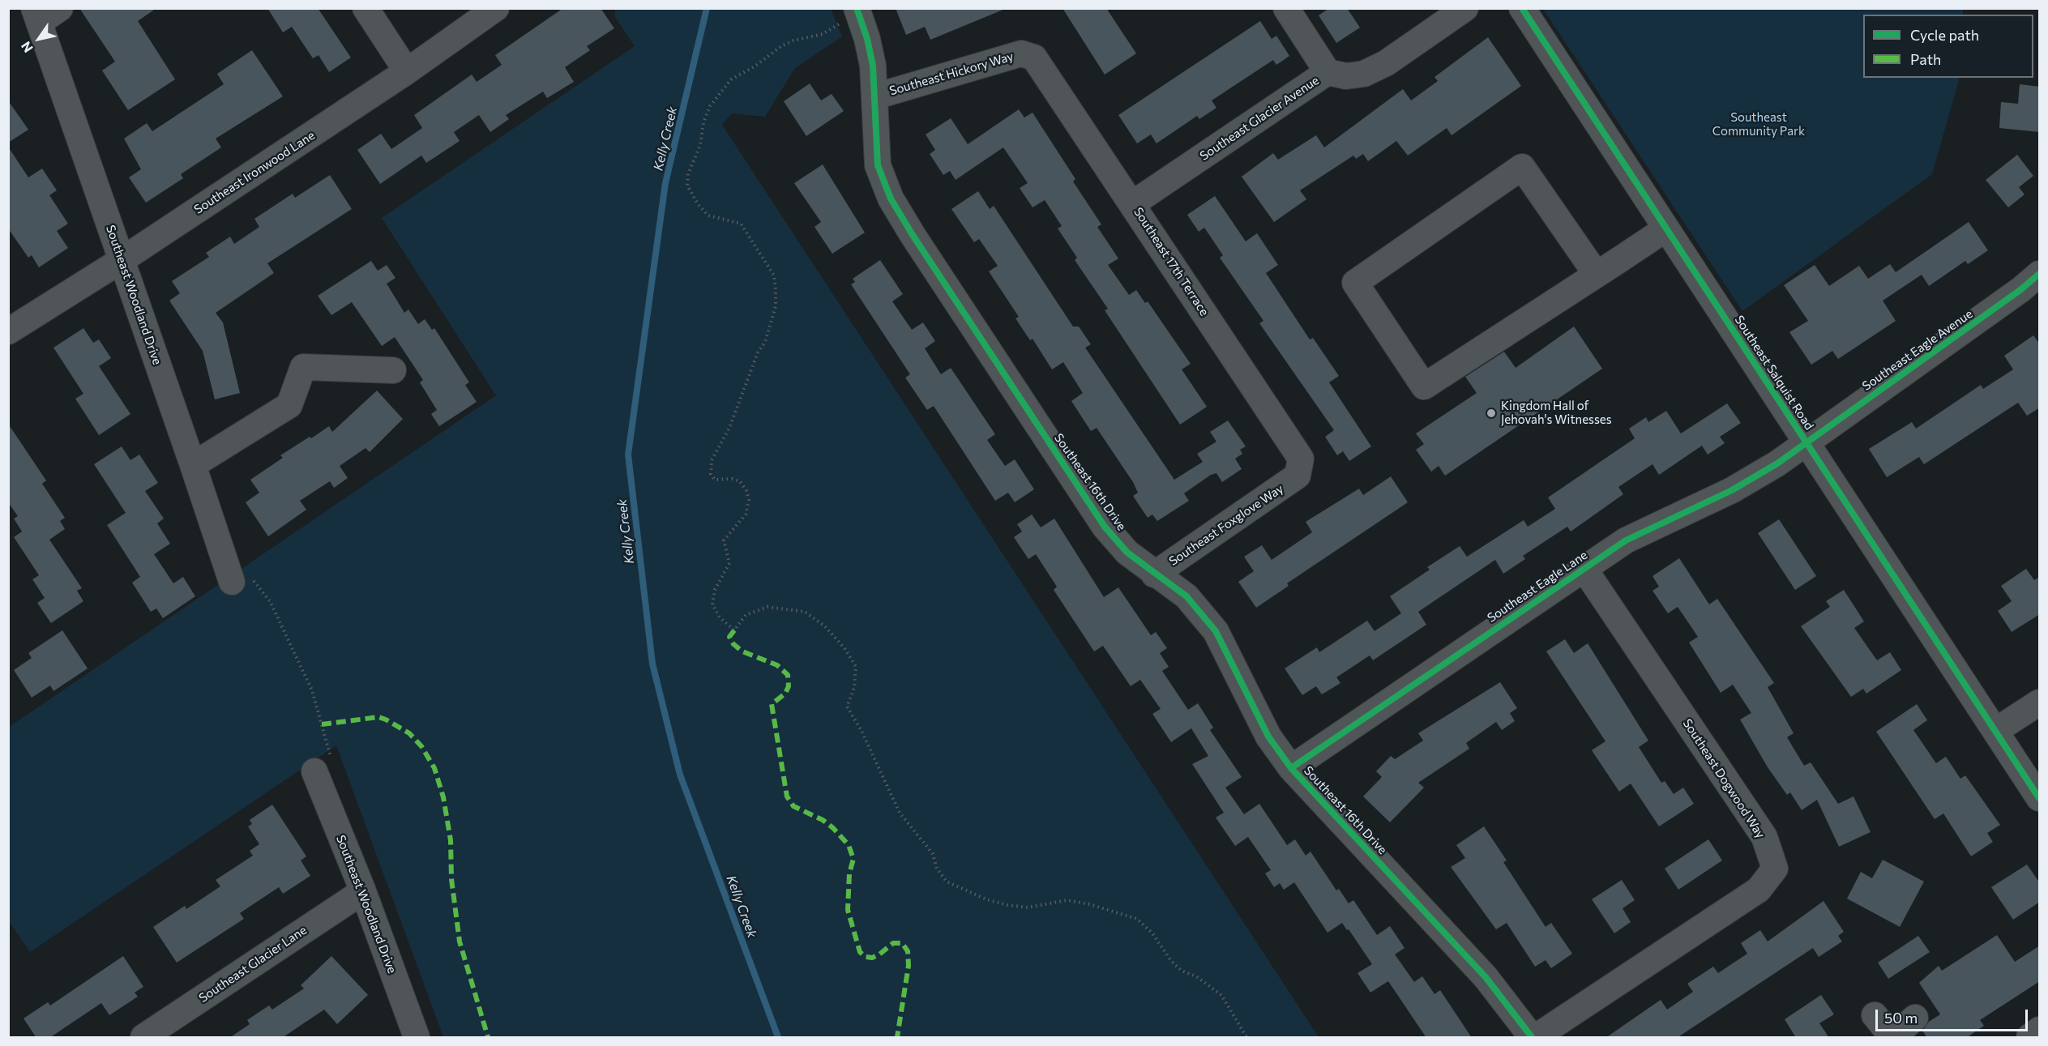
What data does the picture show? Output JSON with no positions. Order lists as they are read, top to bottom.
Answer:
{
  "streets": {
    "street": [
      "Southeast Hickory Way",
      "Southeast Glacier Avenue",
      "Southeast Ironwood Lane",
      "Southeast 17th Terrace",
      "Southeast Woodland Drive",
      "Southeast Eagle Avenue",
      "Southeast Salquist Road",
      "Southeast 16th Drive",
      "Southeast Foxglove Way",
      "Southeast Eagle Lane",
      "Southeast Dogwood Way",
      "Southeast Glacier Lane"
    ]
  },
  "crossings": [
    ["Southeast Hickory Way", "Southeast 17th Terrace"],
    ["Southeast Hickory Way", "Southeast 16th Drive"],
    ["Southeast Glacier Avenue", "Southeast 17th Terrace"],
    ["Southeast Ironwood Lane", "Southeast Woodland Drive"],
    ["Southeast 17th Terrace", "Southeast Foxglove Way"],
    ["Southeast Woodland Drive", "Southeast Glacier Lane"],
    ["Southeast Eagle Avenue", "Southeast Salquist Road"],
    ["Southeast Eagle Avenue", "Southeast Eagle Lane"],
    ["Southeast Salquist Road", "Southeast Eagle Lane"],
    ["Southeast 16th Drive", "Southeast Foxglove Way"],
    ["Southeast 16th Drive", "Southeast Eagle Lane"],
    ["Southeast 16th Drive", "Southeast Dogwood Way"],
    ["Southeast Eagle Lane", "Southeast Dogwood Way"]
  ],
  "water": ["Kelly Creek"],
  "parks": ["Southeast Community Park"],
  "places": ["Kingdom Hall of Jehovah's Witnesses"],
  "legend": ["Cycle path", "Path"],
  "scale_bar": "50 m",
  "north": "bottom left"
}
